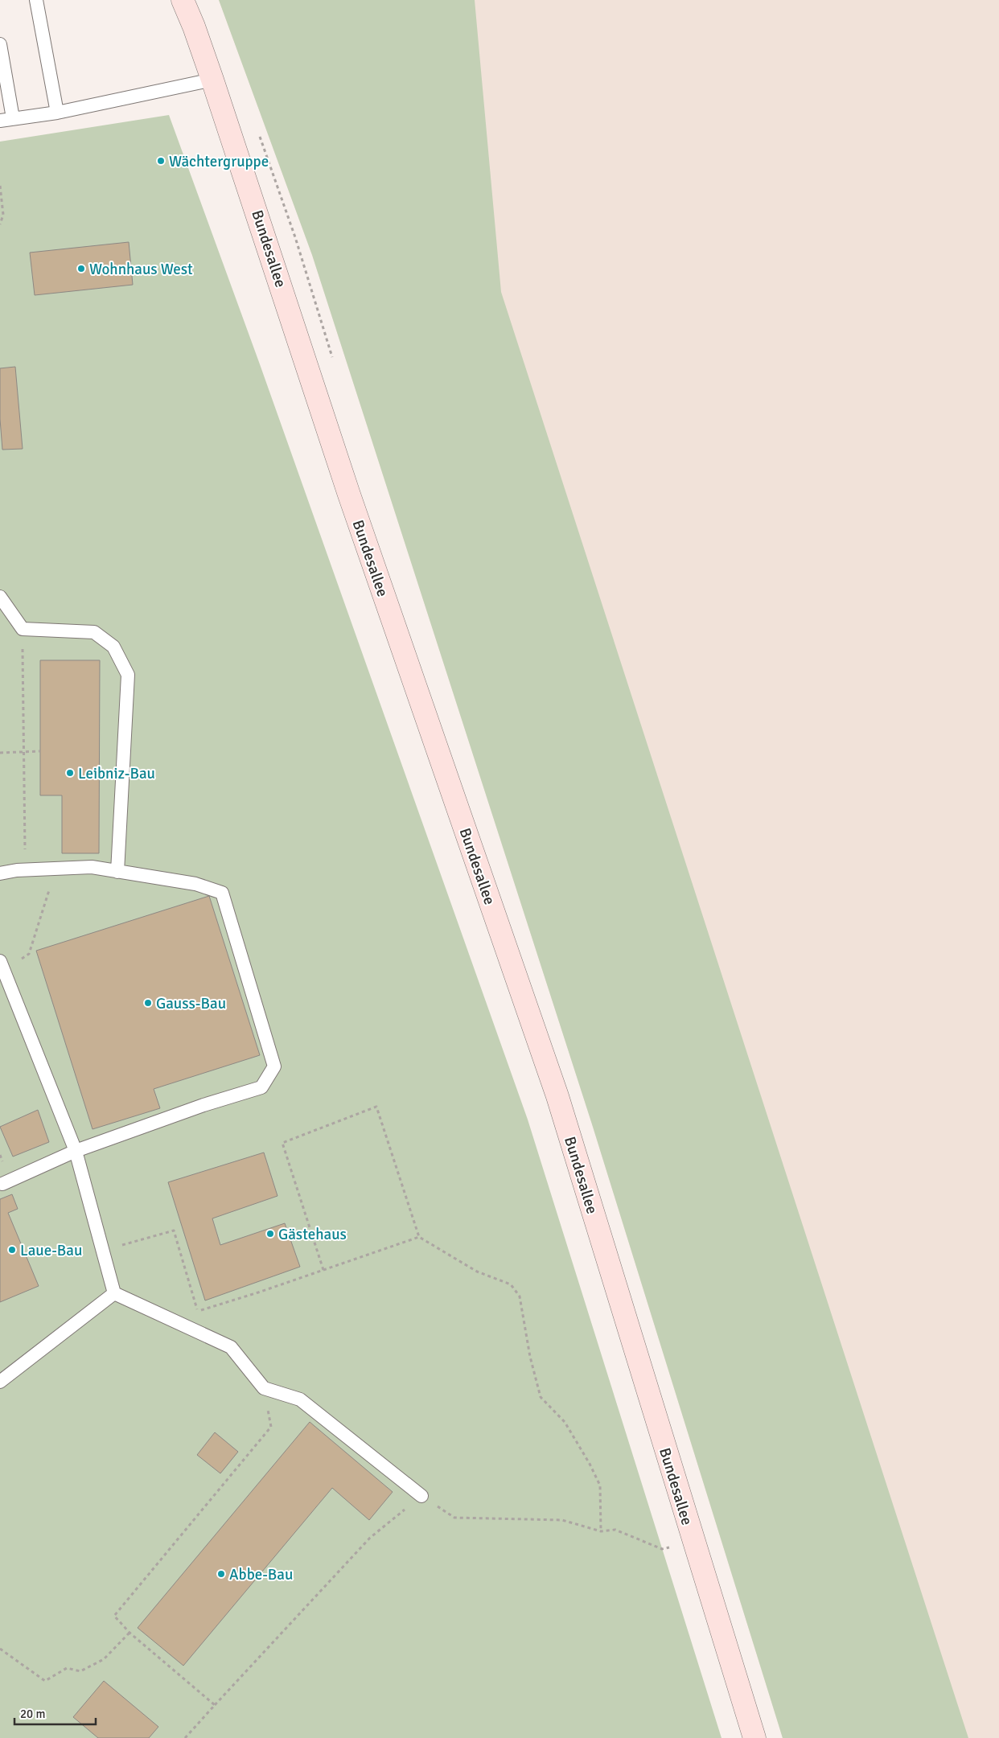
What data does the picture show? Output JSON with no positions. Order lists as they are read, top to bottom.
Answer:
{
  "streets": {
    "main road": ["Bundesallee"]
  },
  "places": [
    "Wächtergruppe",
    "Wohnhaus West",
    "Leibniz-Bau",
    "Gauss-Bau",
    "Gästehaus",
    "Laue-Bau",
    "Abbe-Bau"
  ],
  "scale_bar": "20 m"
}
